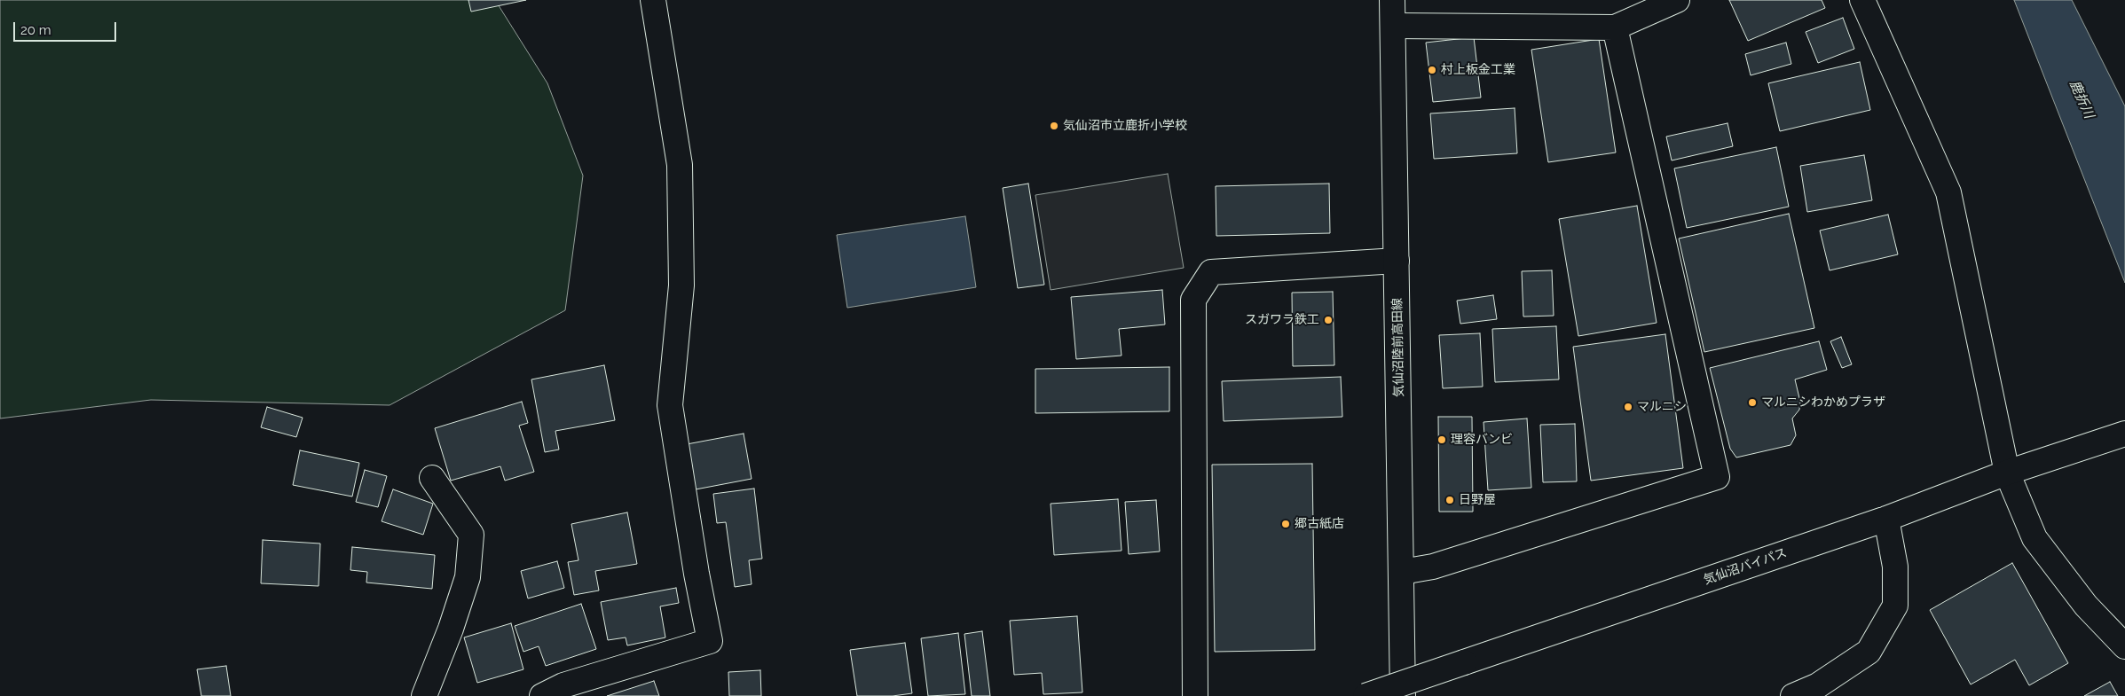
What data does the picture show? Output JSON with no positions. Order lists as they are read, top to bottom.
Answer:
{
  "streets": {
    "main road": ["気仙沼陸前高田線", "気仙沼バイパス"]
  },
  "water": ["鹿折川"],
  "places": [
    "村上板金工業",
    "気仙沼市立鹿折小学校",
    "スガワラ鉄工",
    "マルニシわかめプラザ",
    "マルニシ",
    "理容バンビ",
    "日野屋",
    "郷古紙店"
  ],
  "scale_bar": "20 m"
}
